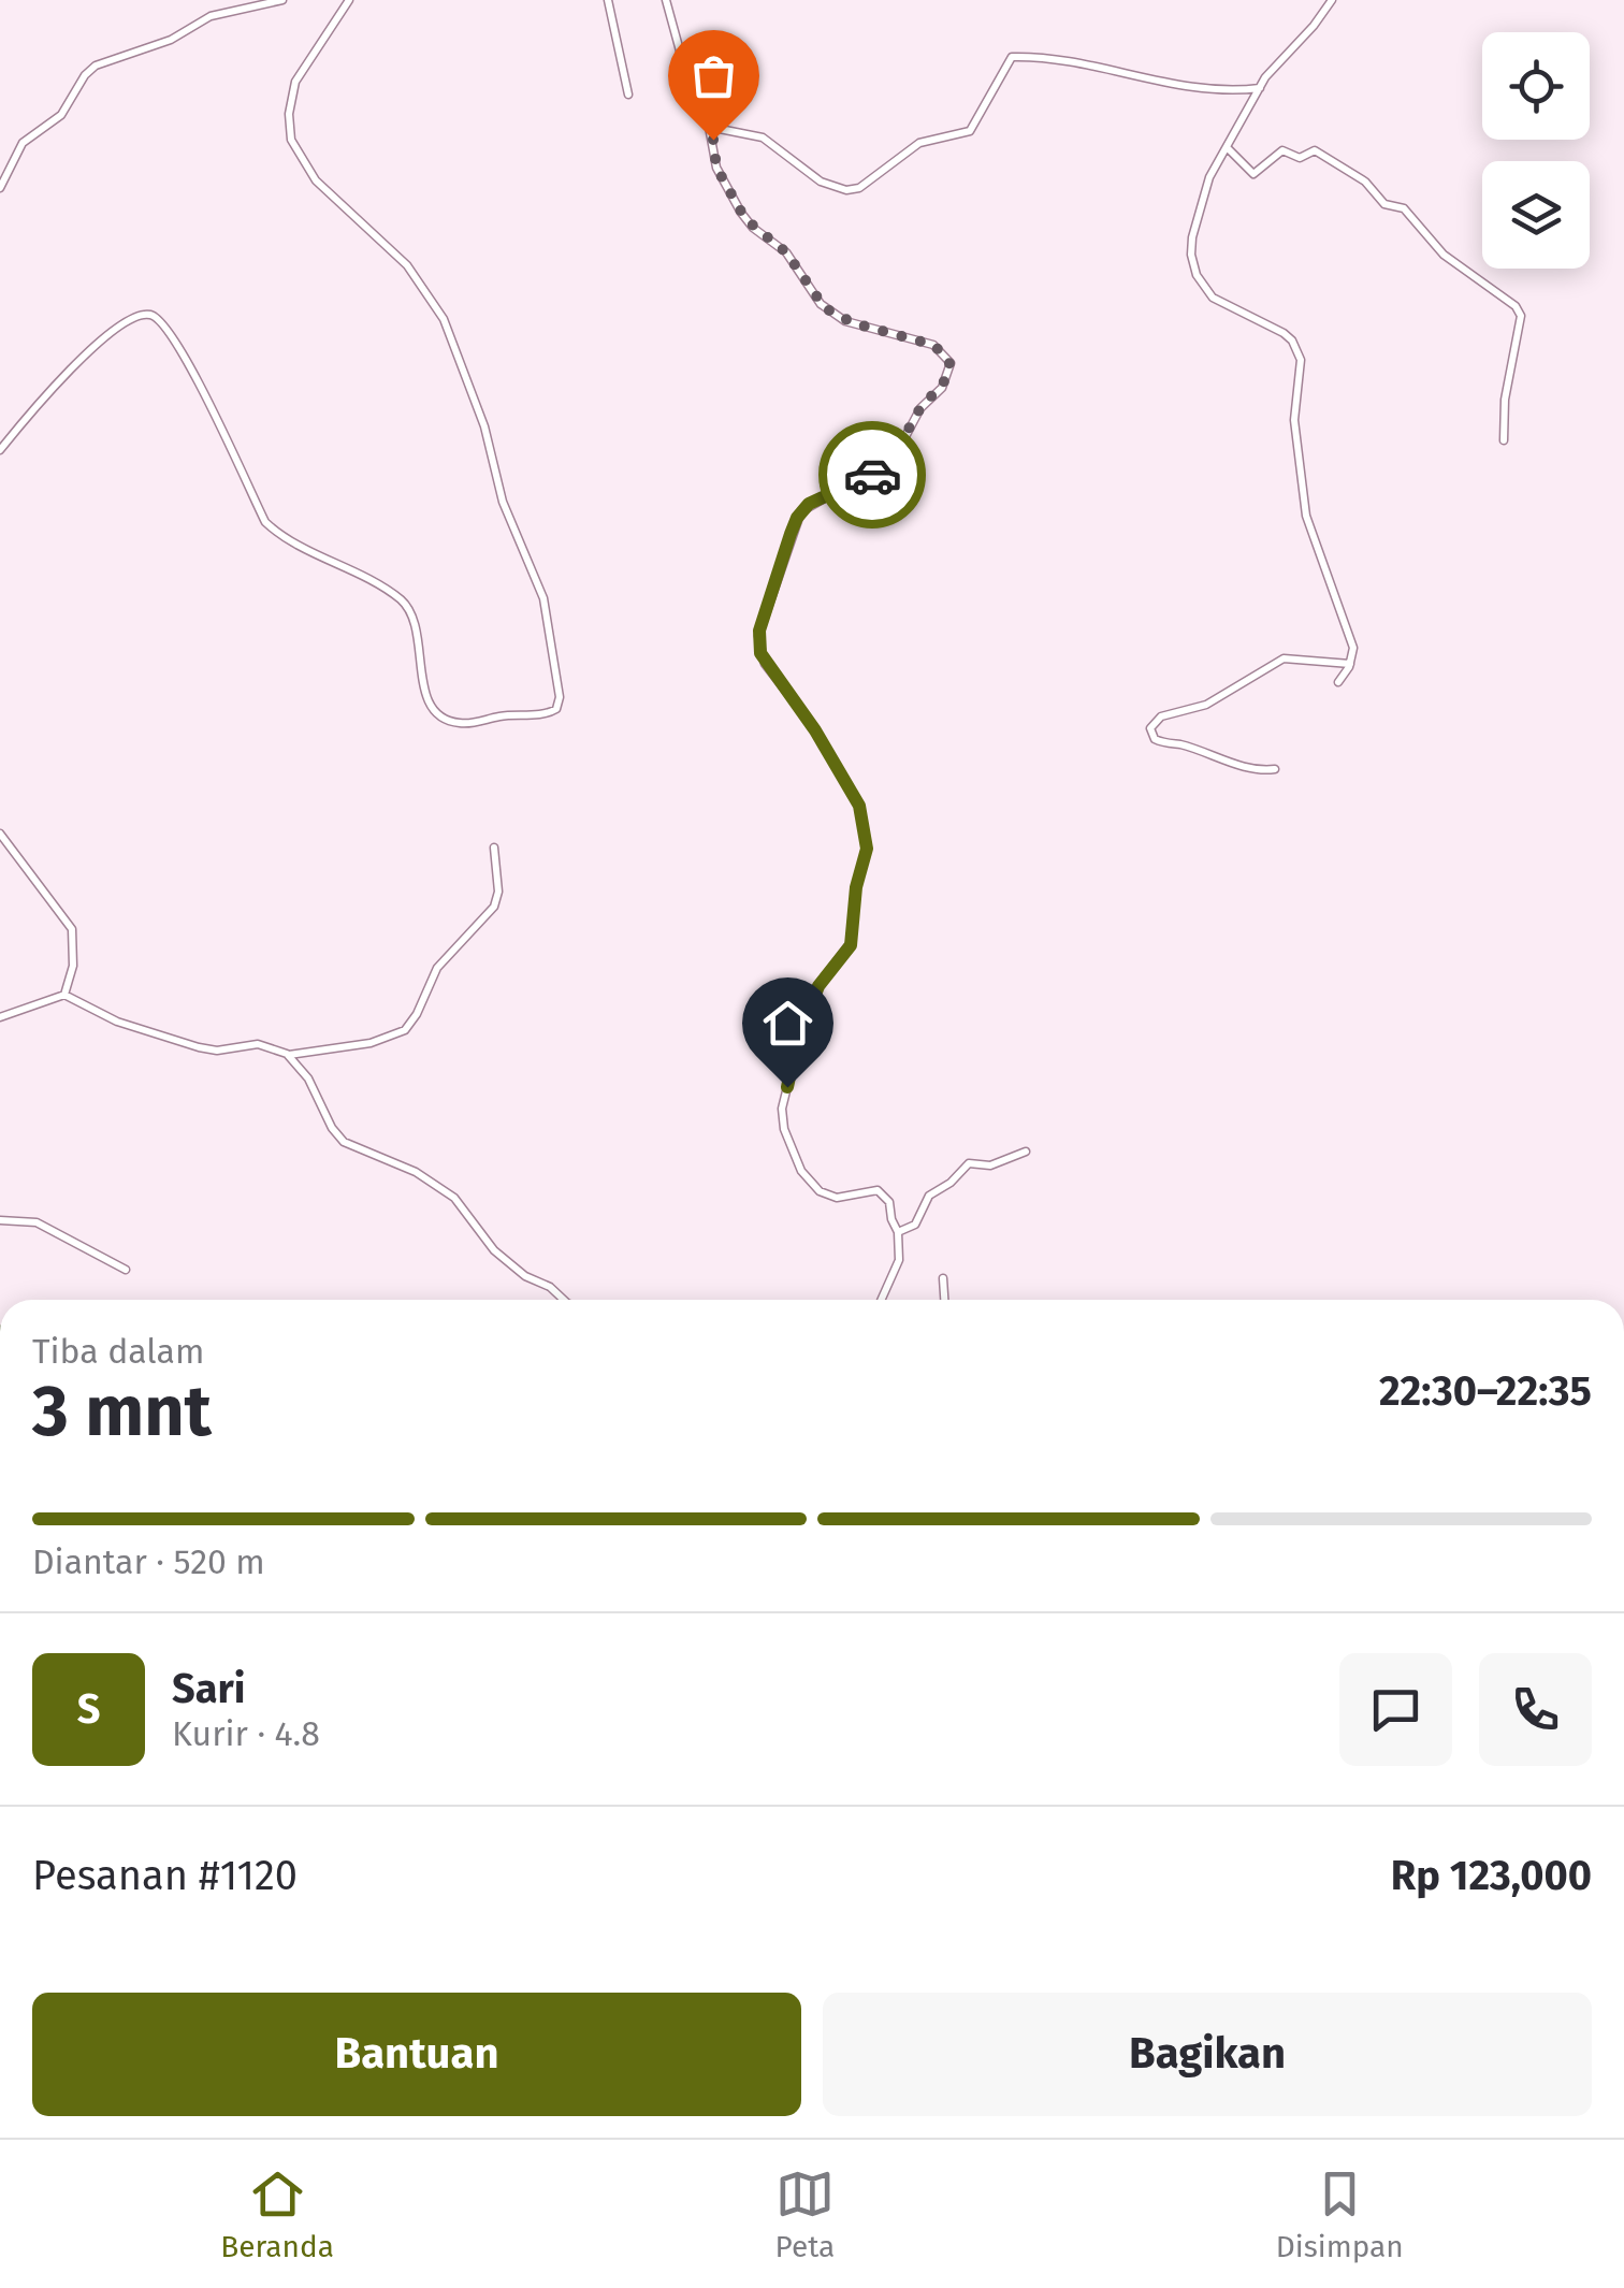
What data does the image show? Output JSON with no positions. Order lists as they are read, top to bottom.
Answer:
{
  "page": {
    "heading": ["3 mnt", "Tiba dalam", "22:30–22:35"],
    "panel": [
      "Sari",
      "Kurir · 4.8",
      "Pesanan #1120",
      "Rp 123,000"
    ],
    "bar": "Diantar · 520 m",
    "round": "S",
    "buttons": ["Bantuan", "Bagikan"],
    "tabs": ["Beranda", "Peta", "Disimpan"]
  }
}
